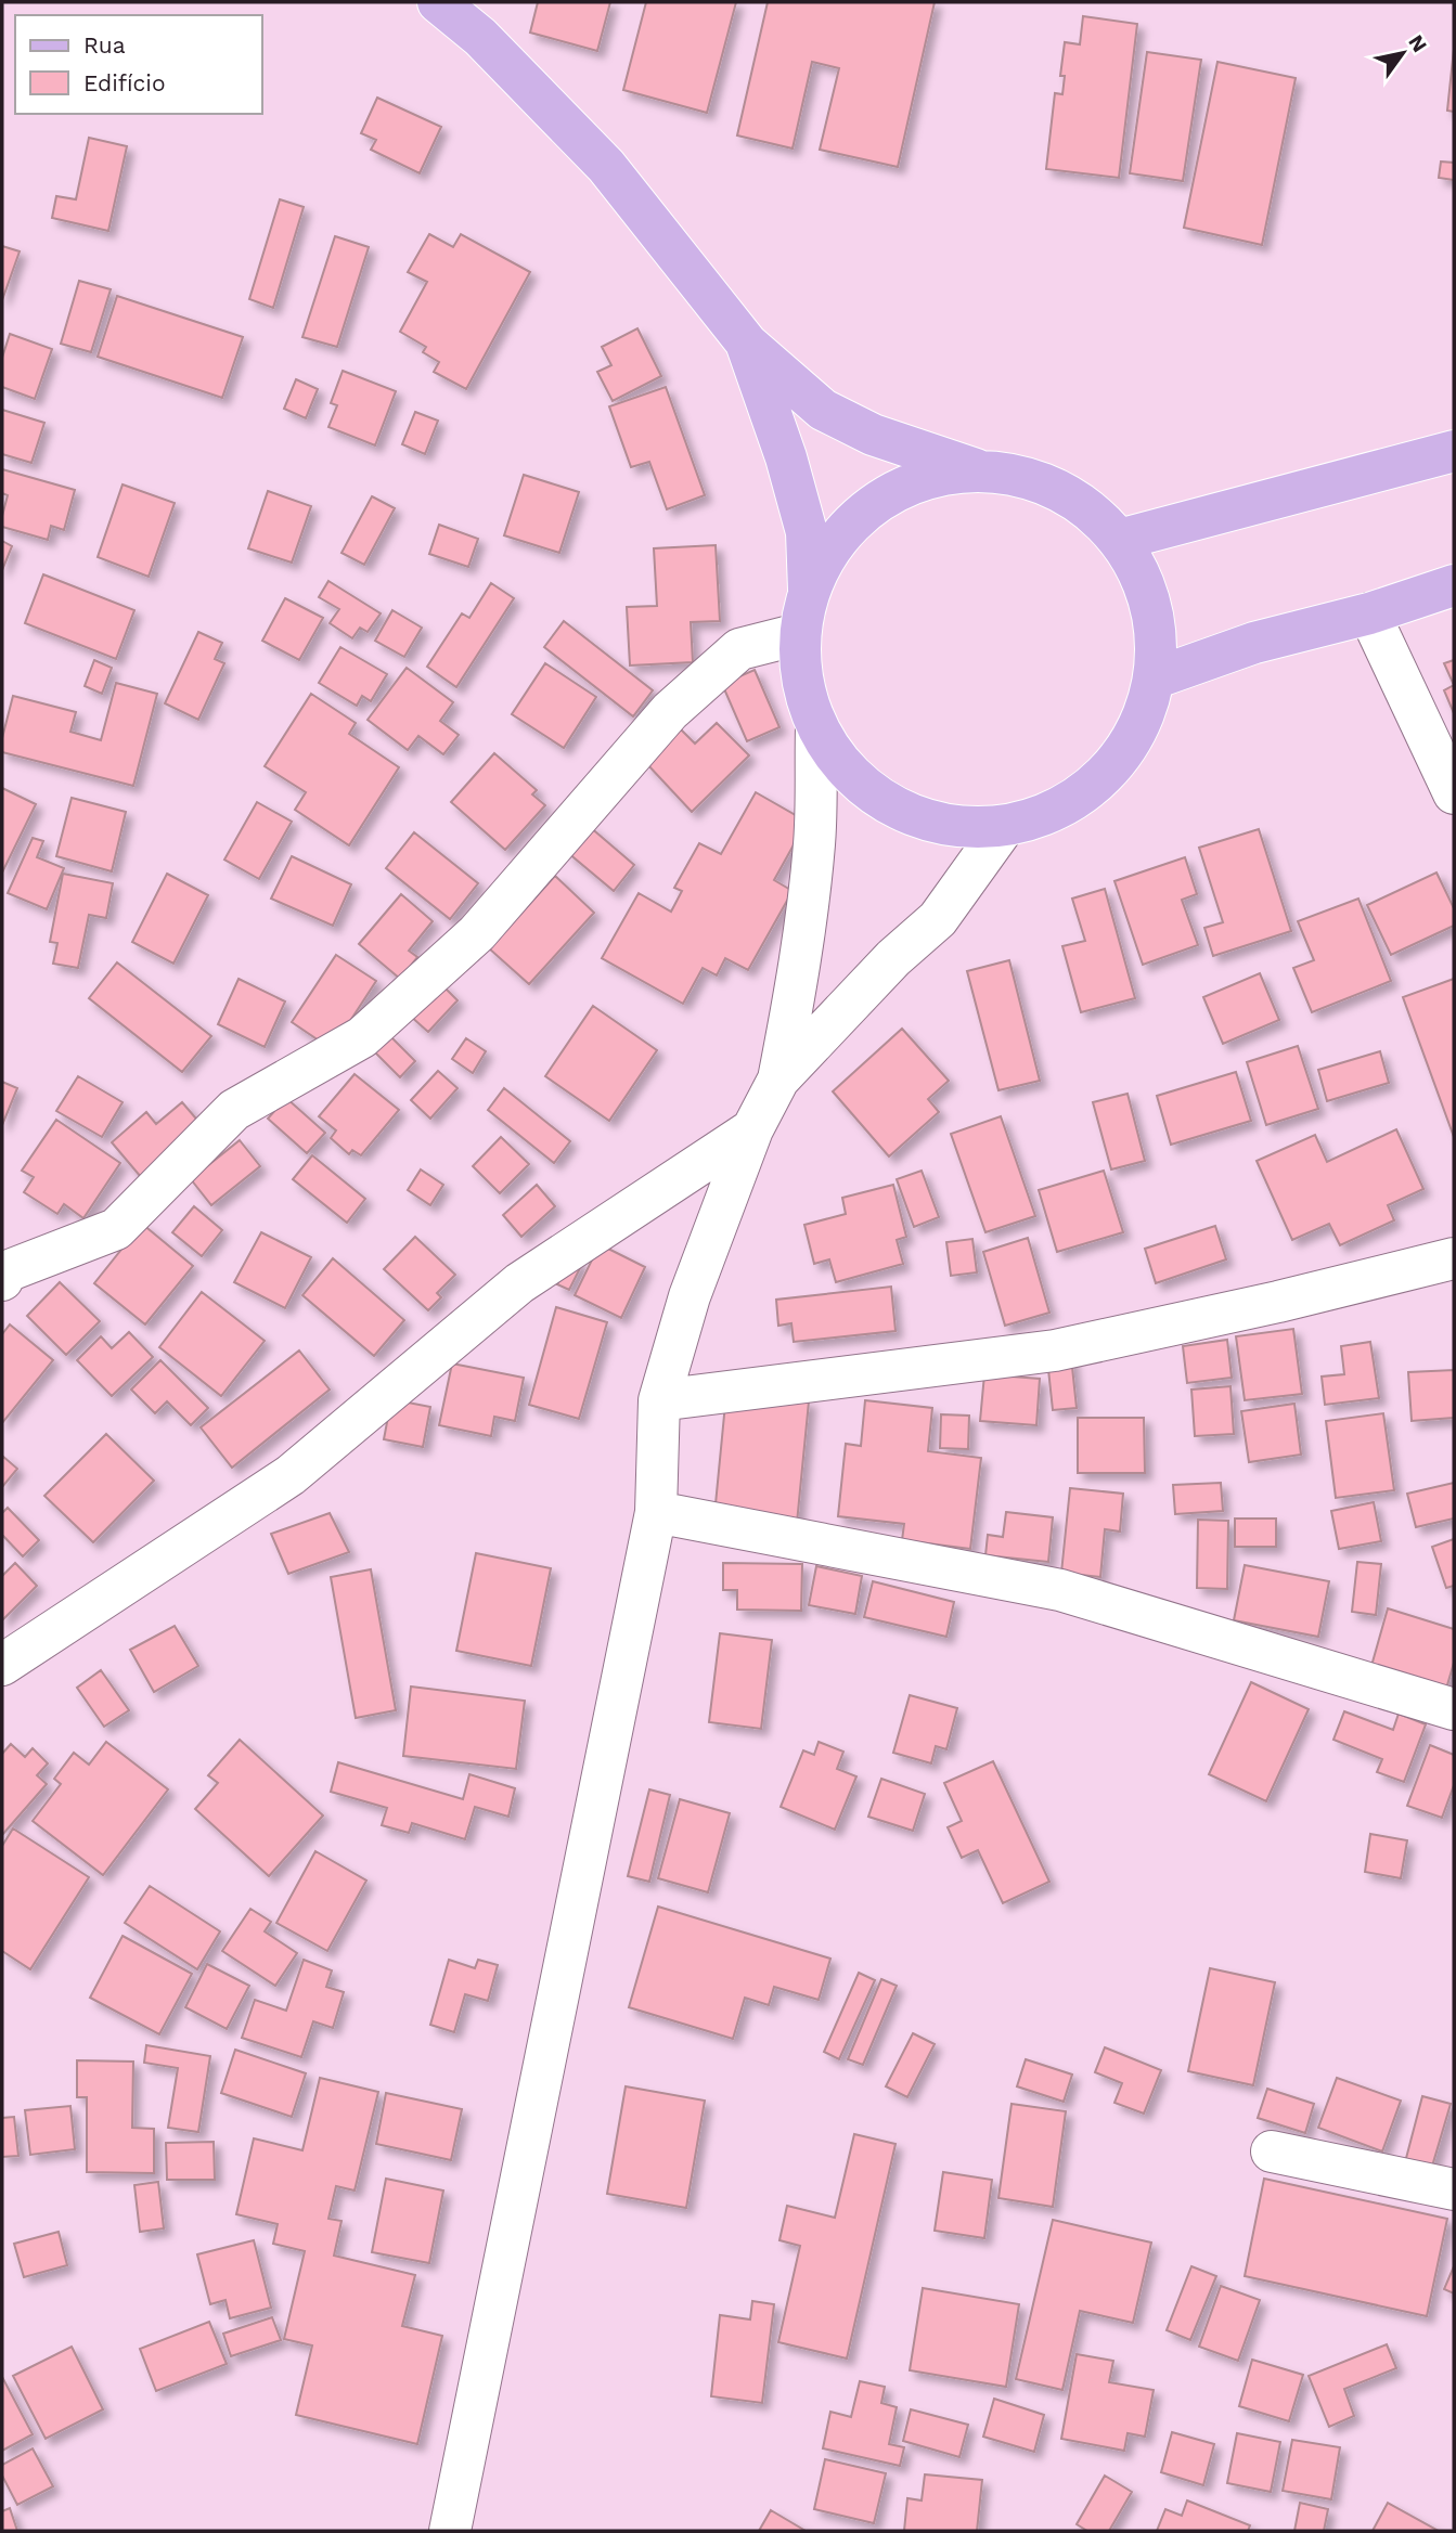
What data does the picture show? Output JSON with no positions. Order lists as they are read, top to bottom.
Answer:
{
  "legend": ["Rua", "Edifício"],
  "north": "top right"
}
